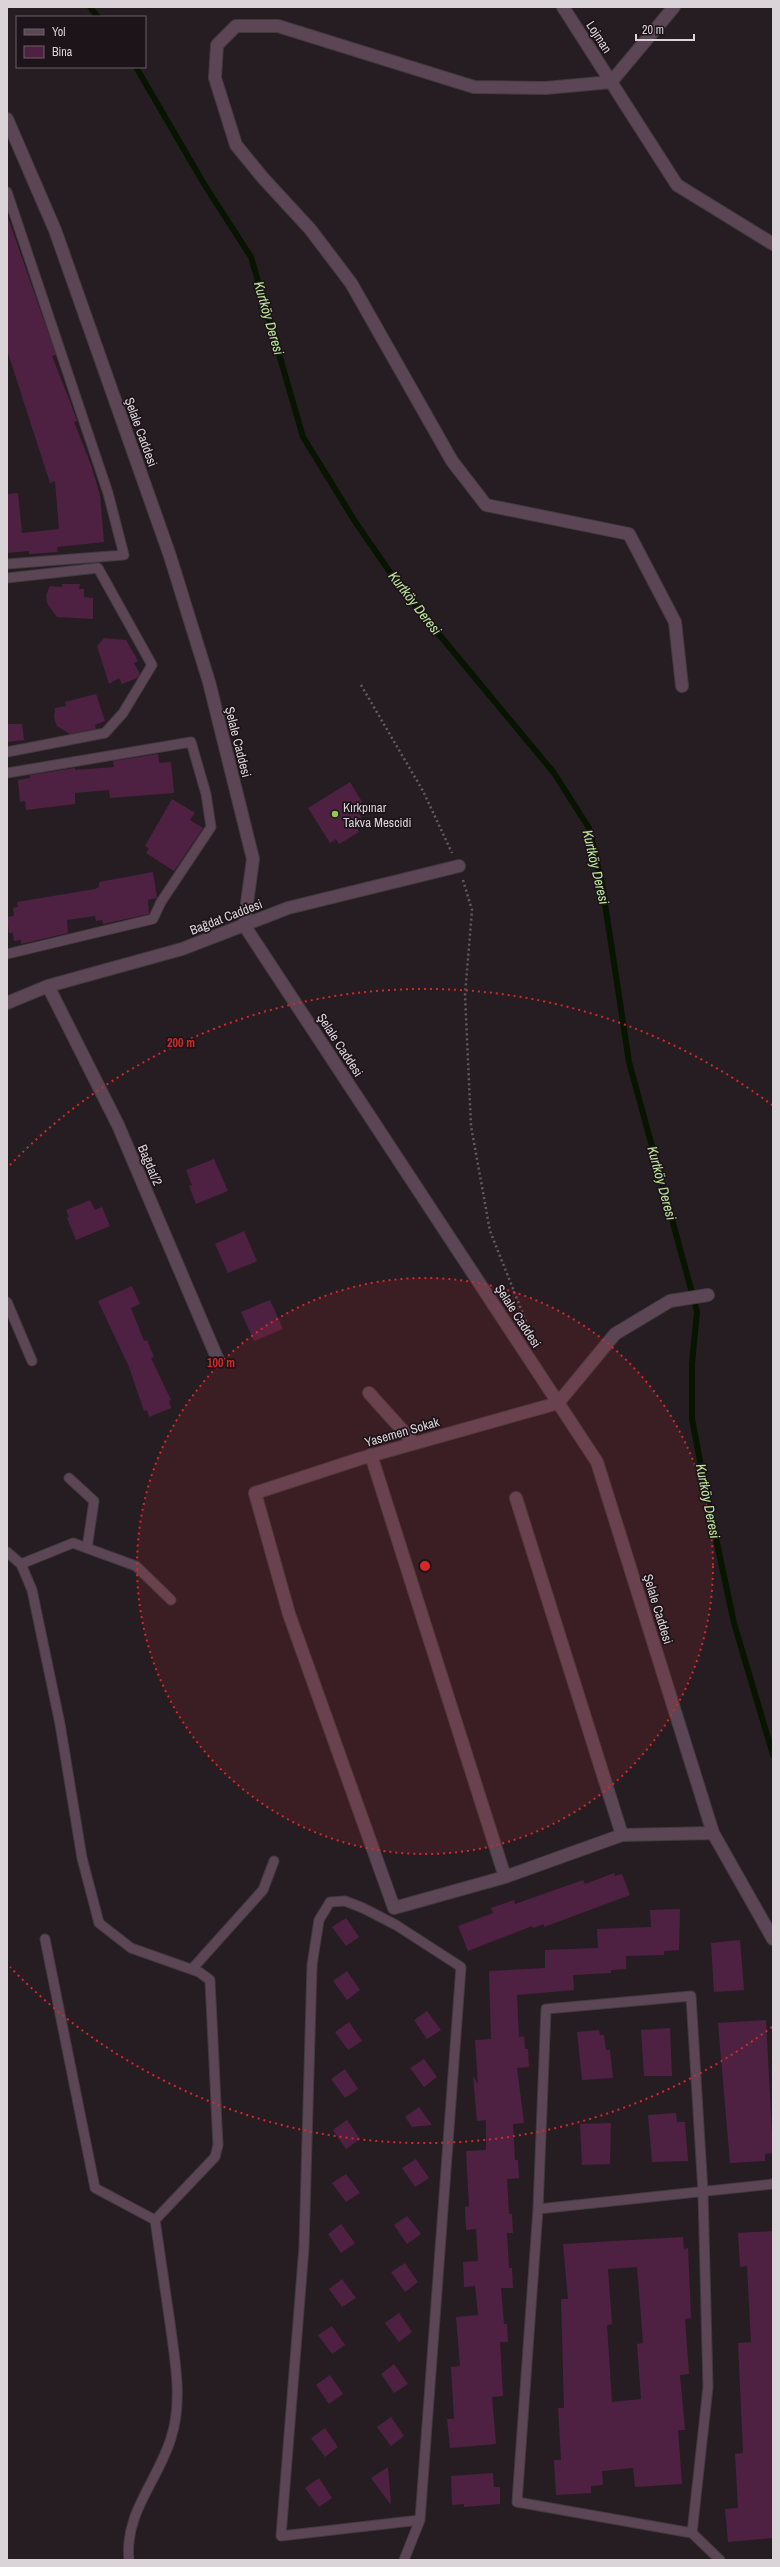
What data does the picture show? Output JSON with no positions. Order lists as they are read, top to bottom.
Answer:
{
  "streets": {
    "street": [
      "Lojman",
      "Şelale Caddesi",
      "Bağdat Caddesi",
      "Bağdat/2",
      "Yasemen Sokak"
    ]
  },
  "crossings": [
    ["Şelale Caddesi", "Bağdat Caddesi"],
    ["Şelale Caddesi", "Yasemen Sokak"],
    ["Bağdat Caddesi", "Bağdat/2"]
  ],
  "water": ["Kurtköy Deresi"],
  "places": ["Kırkpınar Takva Mescidi"],
  "legend": ["Yol", "Bina"],
  "scale_bar": "20 m",
  "rings": ["200 m", "100 m"]
}
